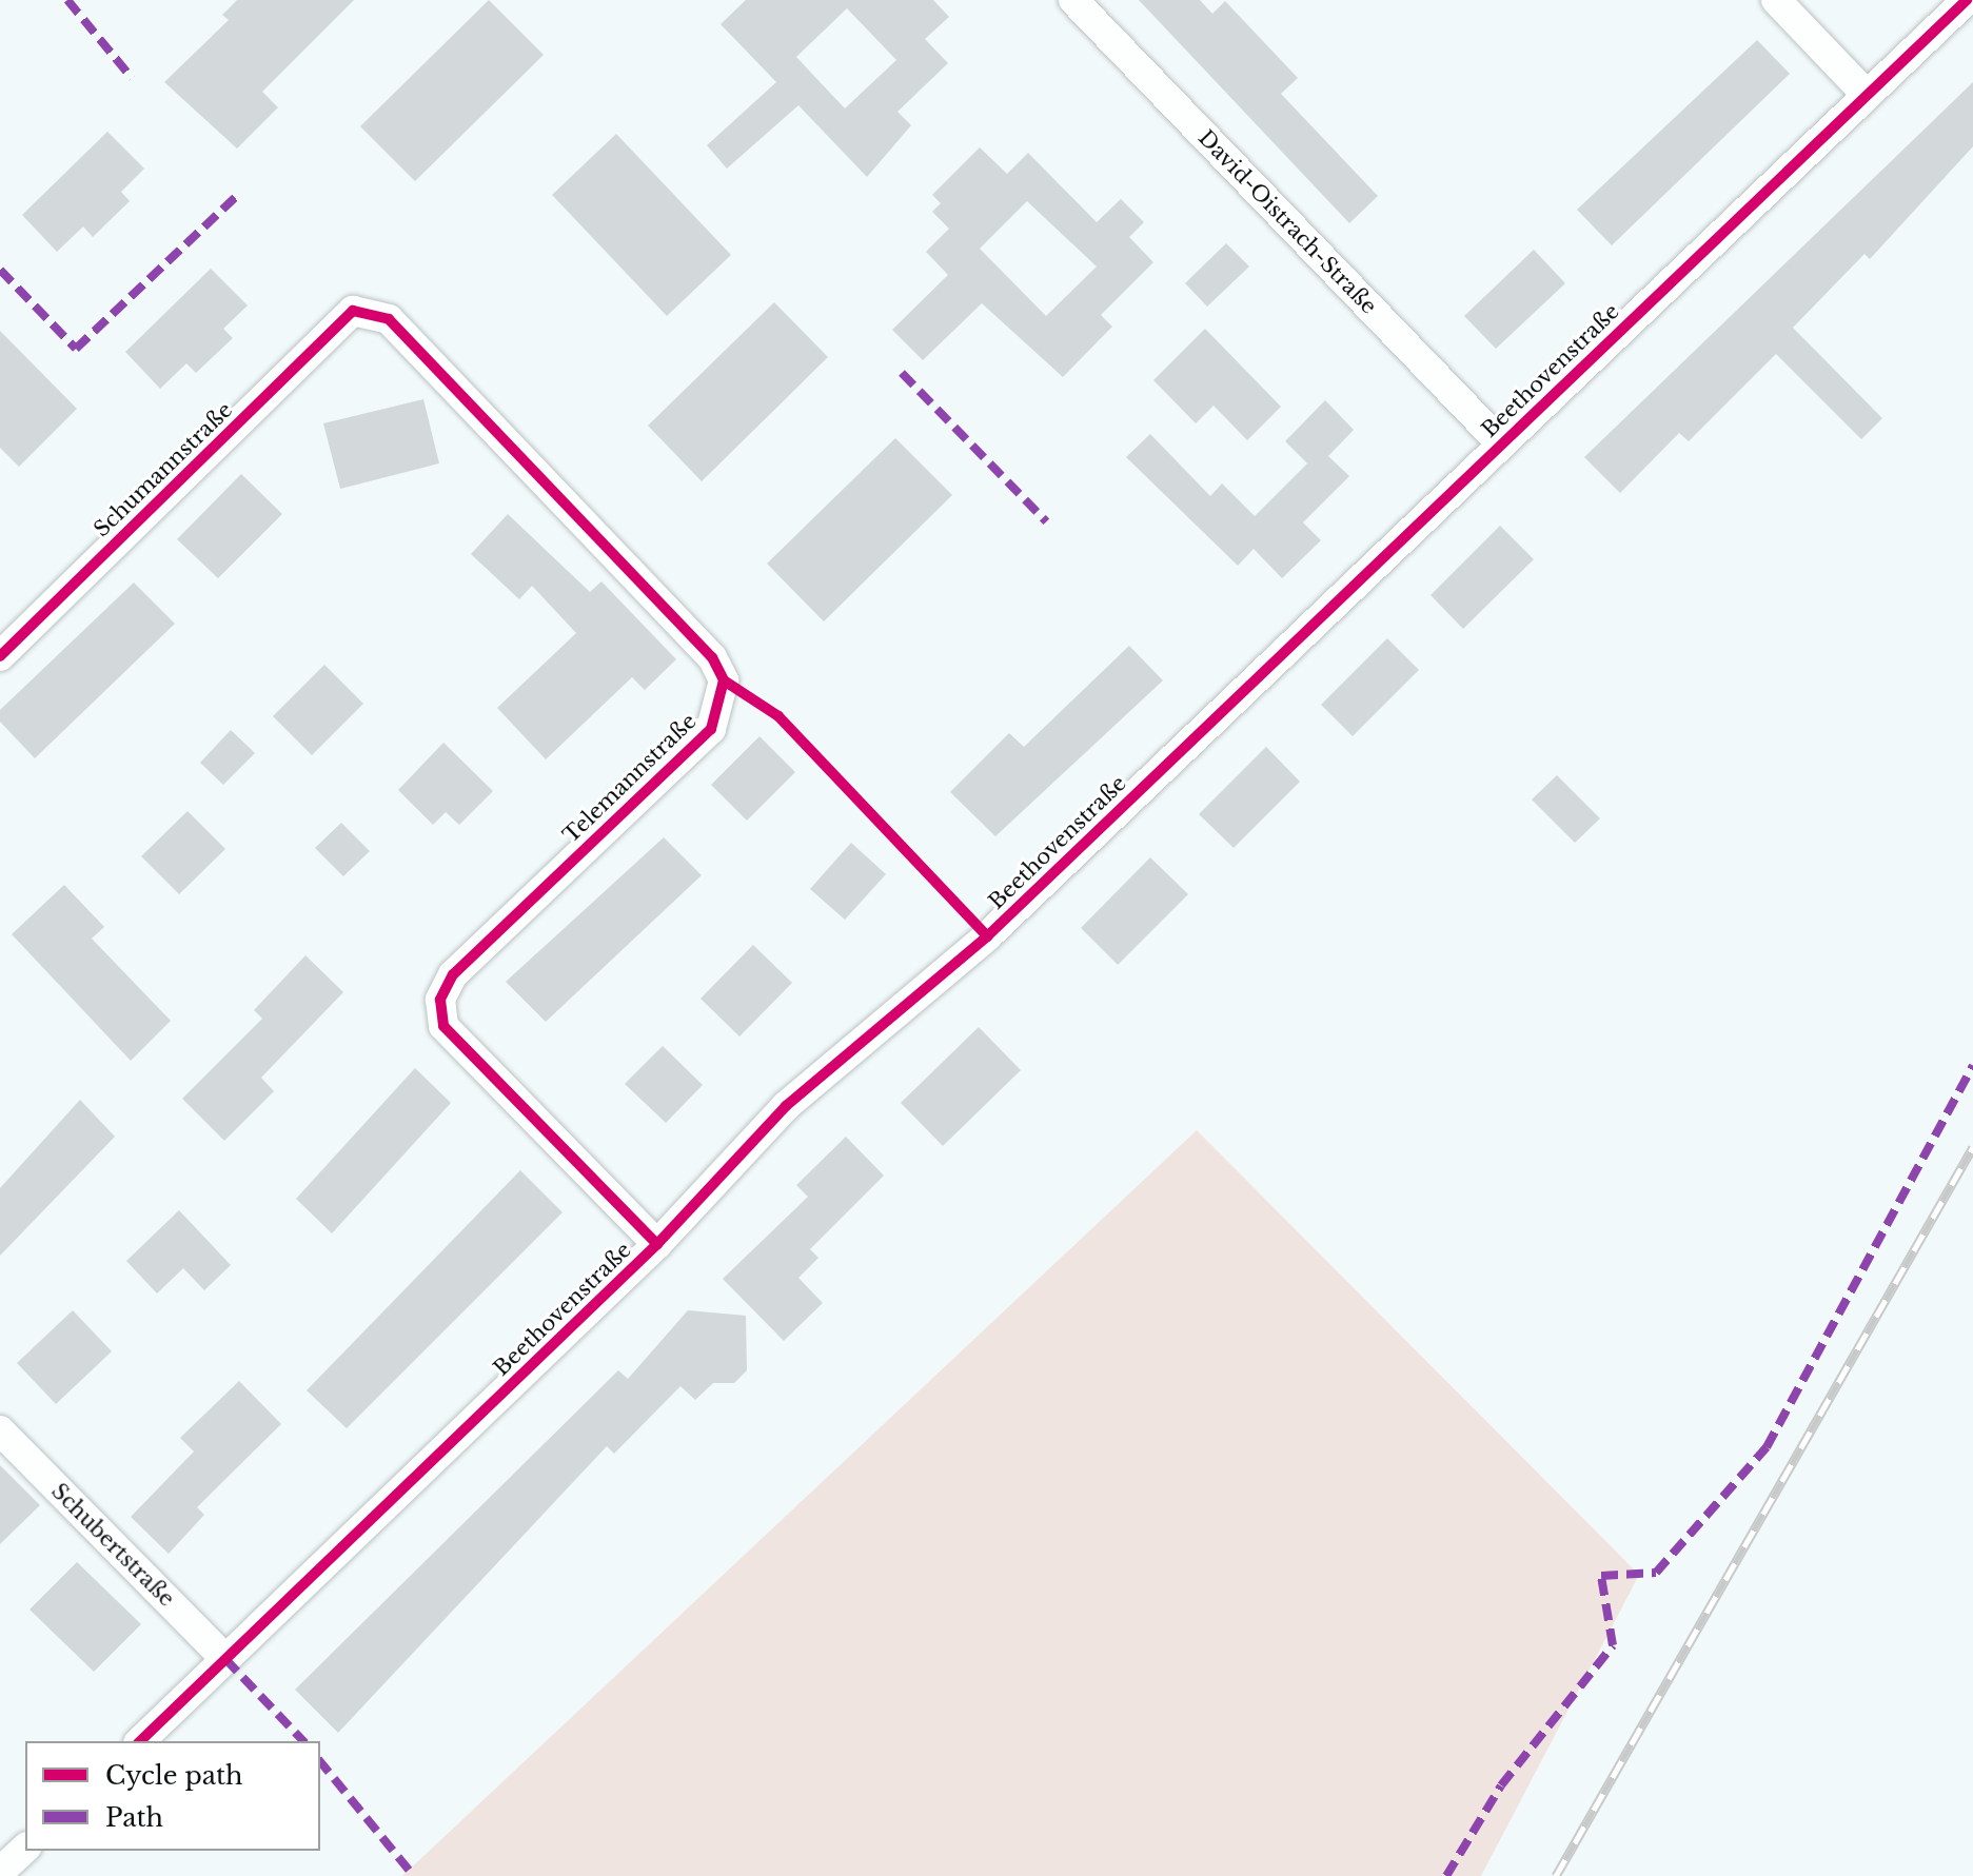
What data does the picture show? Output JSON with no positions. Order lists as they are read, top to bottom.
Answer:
{
  "streets": {
    "street": [
      "David-Oistrach-Straße",
      "Beethovenstraße",
      "Schumannstraße",
      "Telemannstraße",
      "Schubertstraße"
    ]
  },
  "crossings": [
    ["David-Oistrach-Straße", "Beethovenstraße"],
    ["Beethovenstraße", "Telemannstraße"],
    ["Beethovenstraße", "Schubertstraße"],
    ["Schumannstraße", "Telemannstraße"]
  ],
  "legend": ["Cycle path", "Path"]
}
